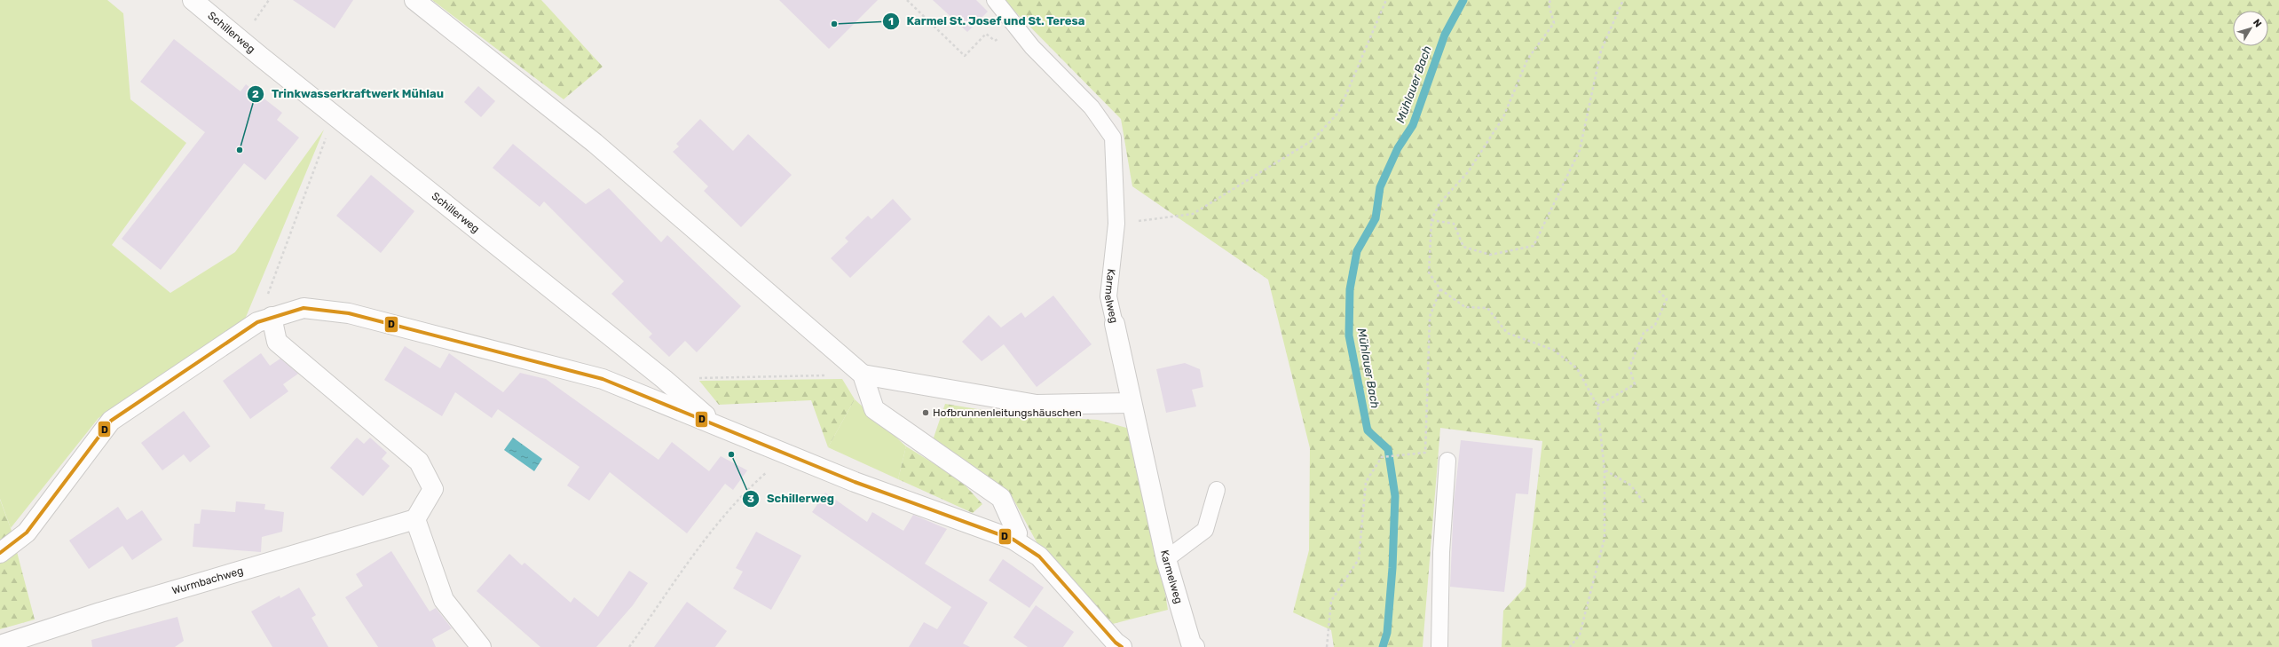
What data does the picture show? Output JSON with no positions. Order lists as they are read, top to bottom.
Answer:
{
  "streets": {
    "street": ["Schillerweg", "Karmelweg", "Wurmbachweg"]
  },
  "water": ["Mühlauer Bach"],
  "places": [
    "Karmel St. Josef und St. Teresa",
    "Trinkwasserkraftwerk Mühlau",
    "Hofbrunnenleitungshäuschen",
    "Schillerweg"
  ],
  "lines": ["transit line D"],
  "north": "top right"
}
